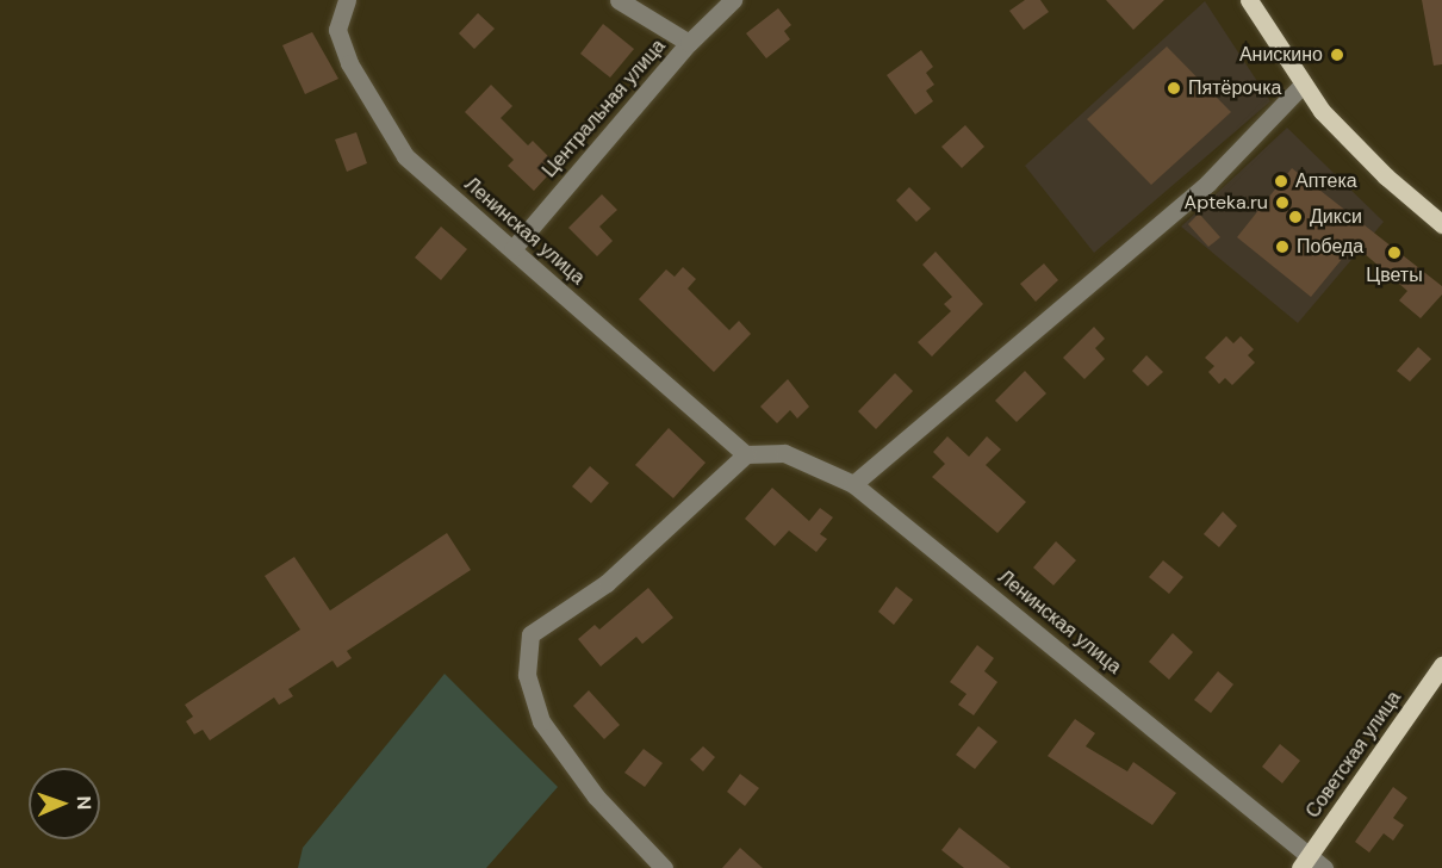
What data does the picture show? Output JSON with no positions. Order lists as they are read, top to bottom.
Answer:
{
  "streets": {
    "main road": ["Советская улица"],
    "street": ["Центральная улица", "Ленинская улица"]
  },
  "crossings": [
    ["Центральная улица", "Ленинская улица"],
    ["Ленинская улица", "Советская улица"]
  ],
  "places": [
    "Анискино",
    "Пятёрочка",
    "Аптека",
    "Apteka.ru",
    "Дикси",
    "Победа",
    "Цветы"
  ],
  "north": "right"
}
